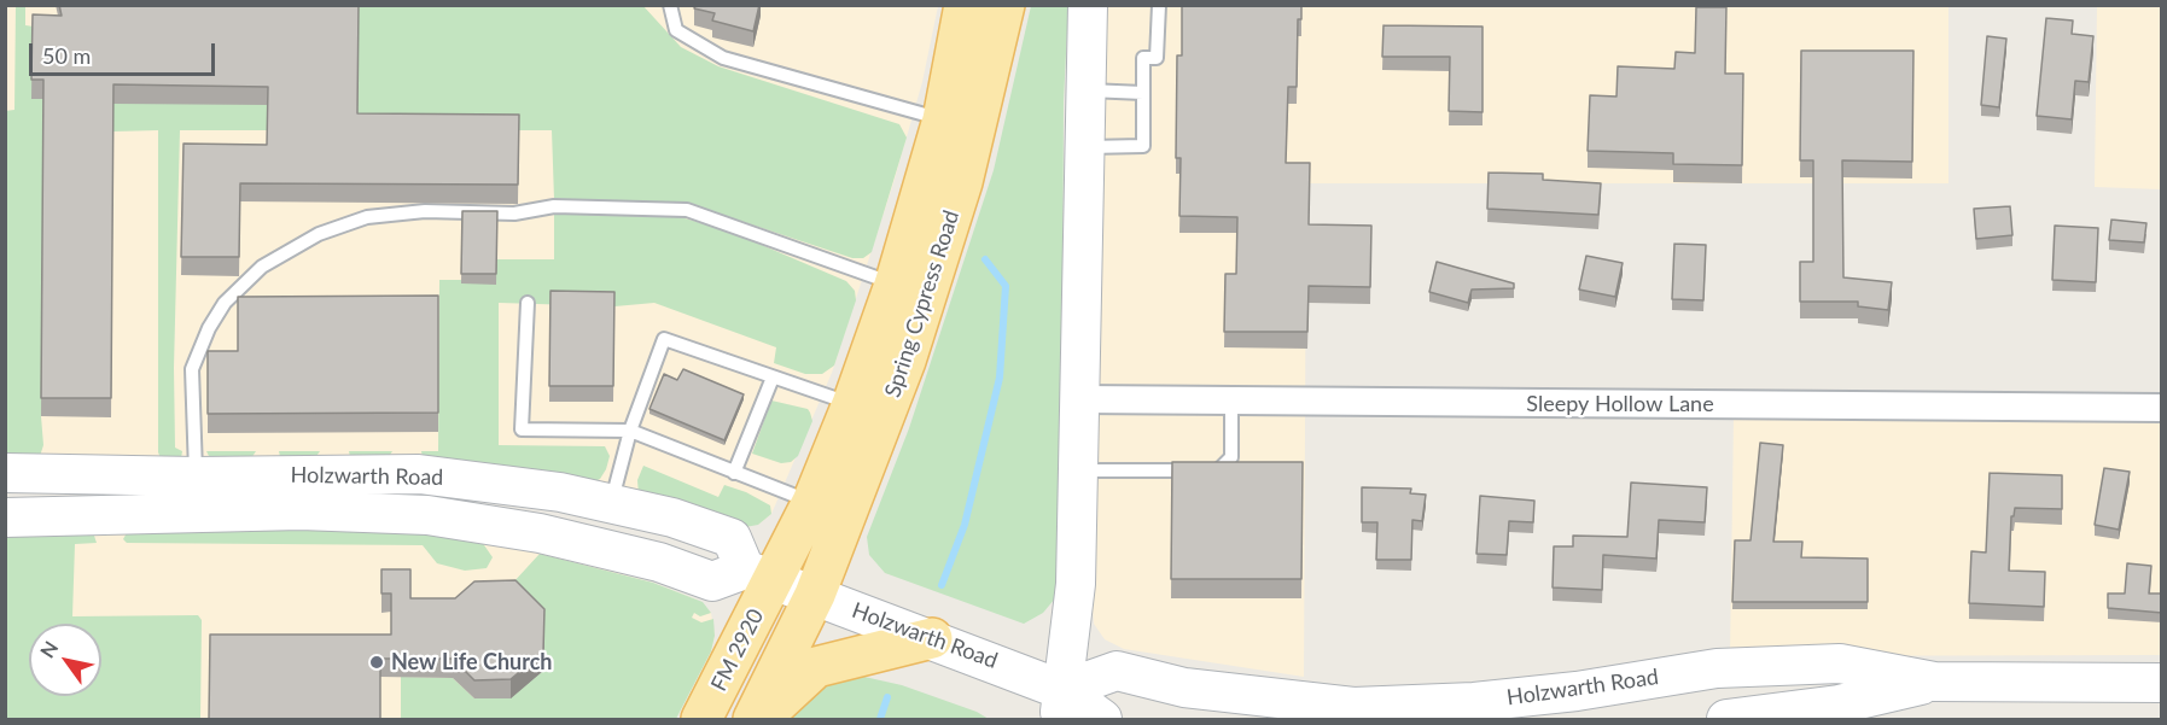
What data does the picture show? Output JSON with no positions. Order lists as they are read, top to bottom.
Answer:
{
  "streets": {
    "main road": ["Spring Cypress Road", "Holzwarth Road", "FM 2920"],
    "street": ["Sleepy Hollow Lane"]
  },
  "crossings": [
    ["Spring Cypress Road", "Holzwarth Road"],
    ["Spring Cypress Road", "FM 2920"],
    ["Holzwarth Road", "FM 2920"]
  ],
  "places": ["New Life Church"],
  "scale_bar": "50 m",
  "north": "top left"
}
